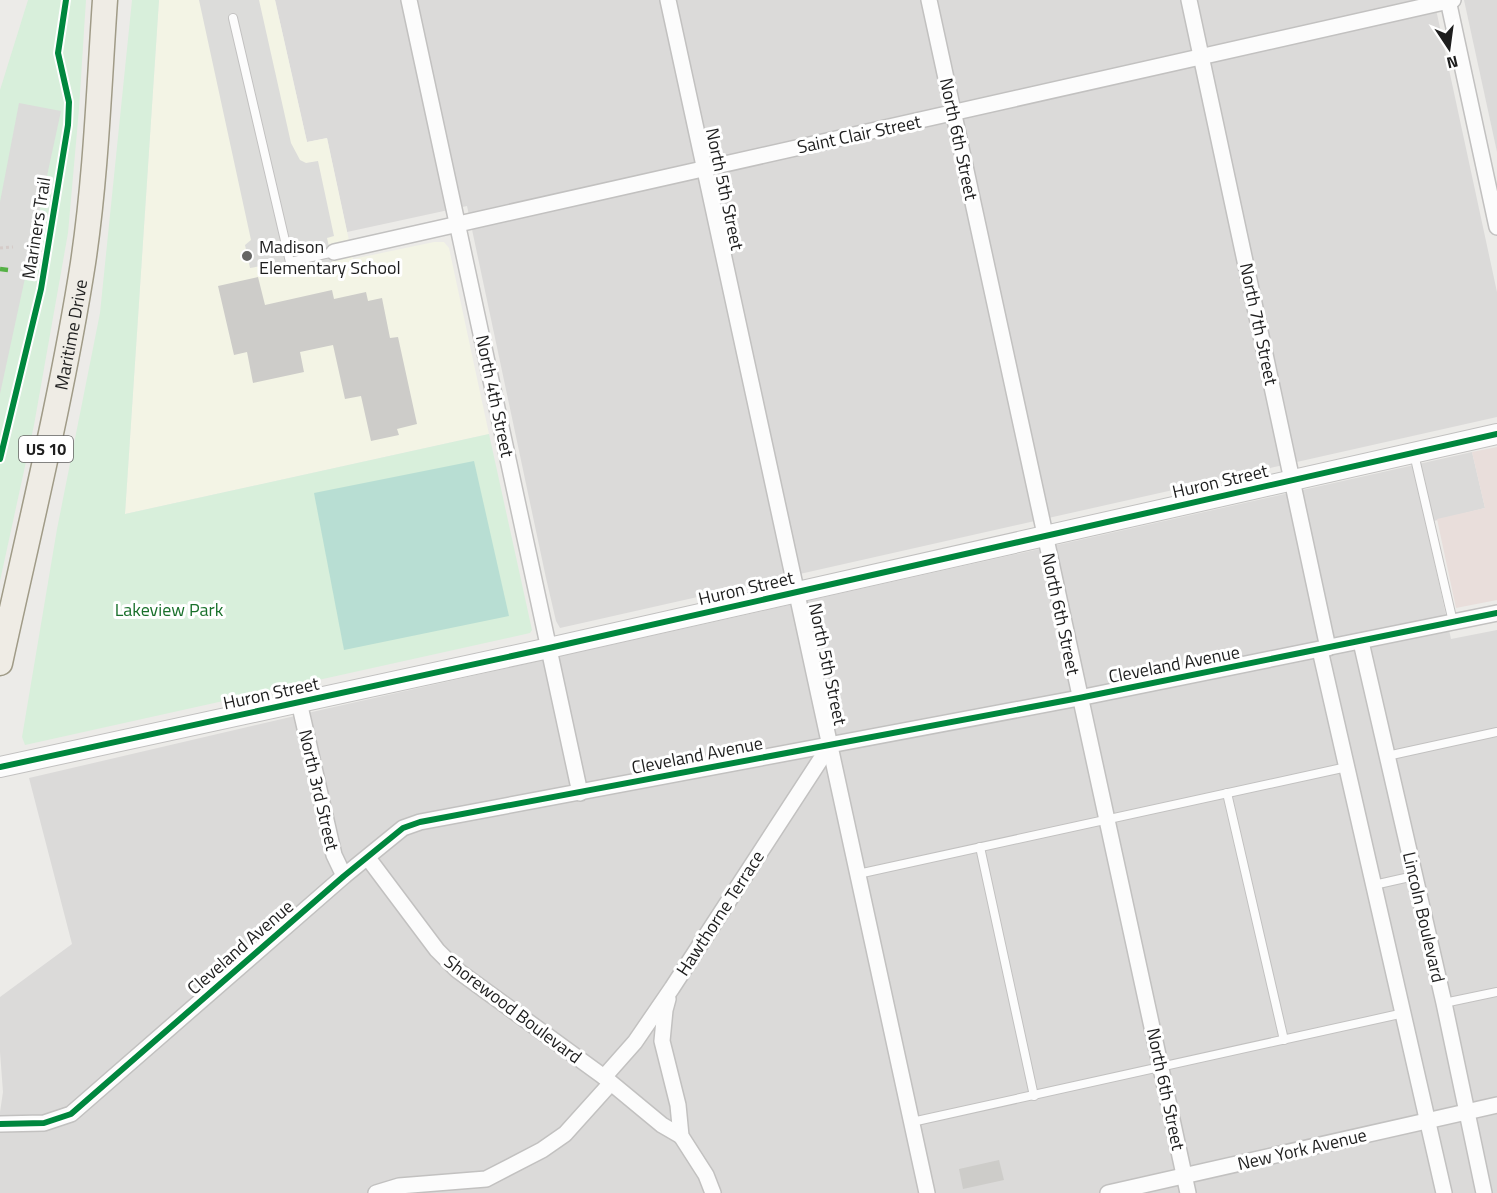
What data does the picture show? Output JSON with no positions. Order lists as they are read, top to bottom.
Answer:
{
  "streets": {
    "main road": ["Maritime Drive", "US 10"],
    "street": [
      "Saint Clair Street",
      "North 6th Street",
      "North 5th Street",
      "North 7th Street",
      "North 4th Street",
      "Huron Street",
      "Cleveland Avenue",
      "North 3rd Street",
      "Hawthorne Terrace",
      "Lincoln Boulevard",
      "Shorewood Boulevard",
      "New York Avenue"
    ],
    "cycle path": ["Mariners Trail"]
  },
  "crossings": [
    ["Saint Clair Street", "North 6th Street"],
    ["Saint Clair Street", "North 5th Street"],
    ["Saint Clair Street", "North 7th Street"],
    ["Saint Clair Street", "North 4th Street"],
    ["North 6th Street", "Huron Street"],
    ["North 6th Street", "Cleveland Avenue"],
    ["North 6th Street", "New York Avenue"],
    ["North 5th Street", "Huron Street"],
    ["North 5th Street", "Cleveland Avenue"],
    ["North 5th Street", "Hawthorne Terrace"],
    ["North 7th Street", "Huron Street"],
    ["North 7th Street", "Cleveland Avenue"],
    ["North 4th Street", "Huron Street"],
    ["North 4th Street", "Cleveland Avenue"],
    ["Huron Street", "North 3rd Street"],
    ["Cleveland Avenue", "North 3rd Street"],
    ["Cleveland Avenue", "Hawthorne Terrace"],
    ["Cleveland Avenue", "Lincoln Boulevard"],
    ["Cleveland Avenue", "Shorewood Boulevard"],
    ["Hawthorne Terrace", "Shorewood Boulevard"],
    ["Lincoln Boulevard", "New York Avenue"]
  ],
  "parks": ["Lakeview Park"],
  "places": ["Madison Elementary School"],
  "north": "bottom"
}
